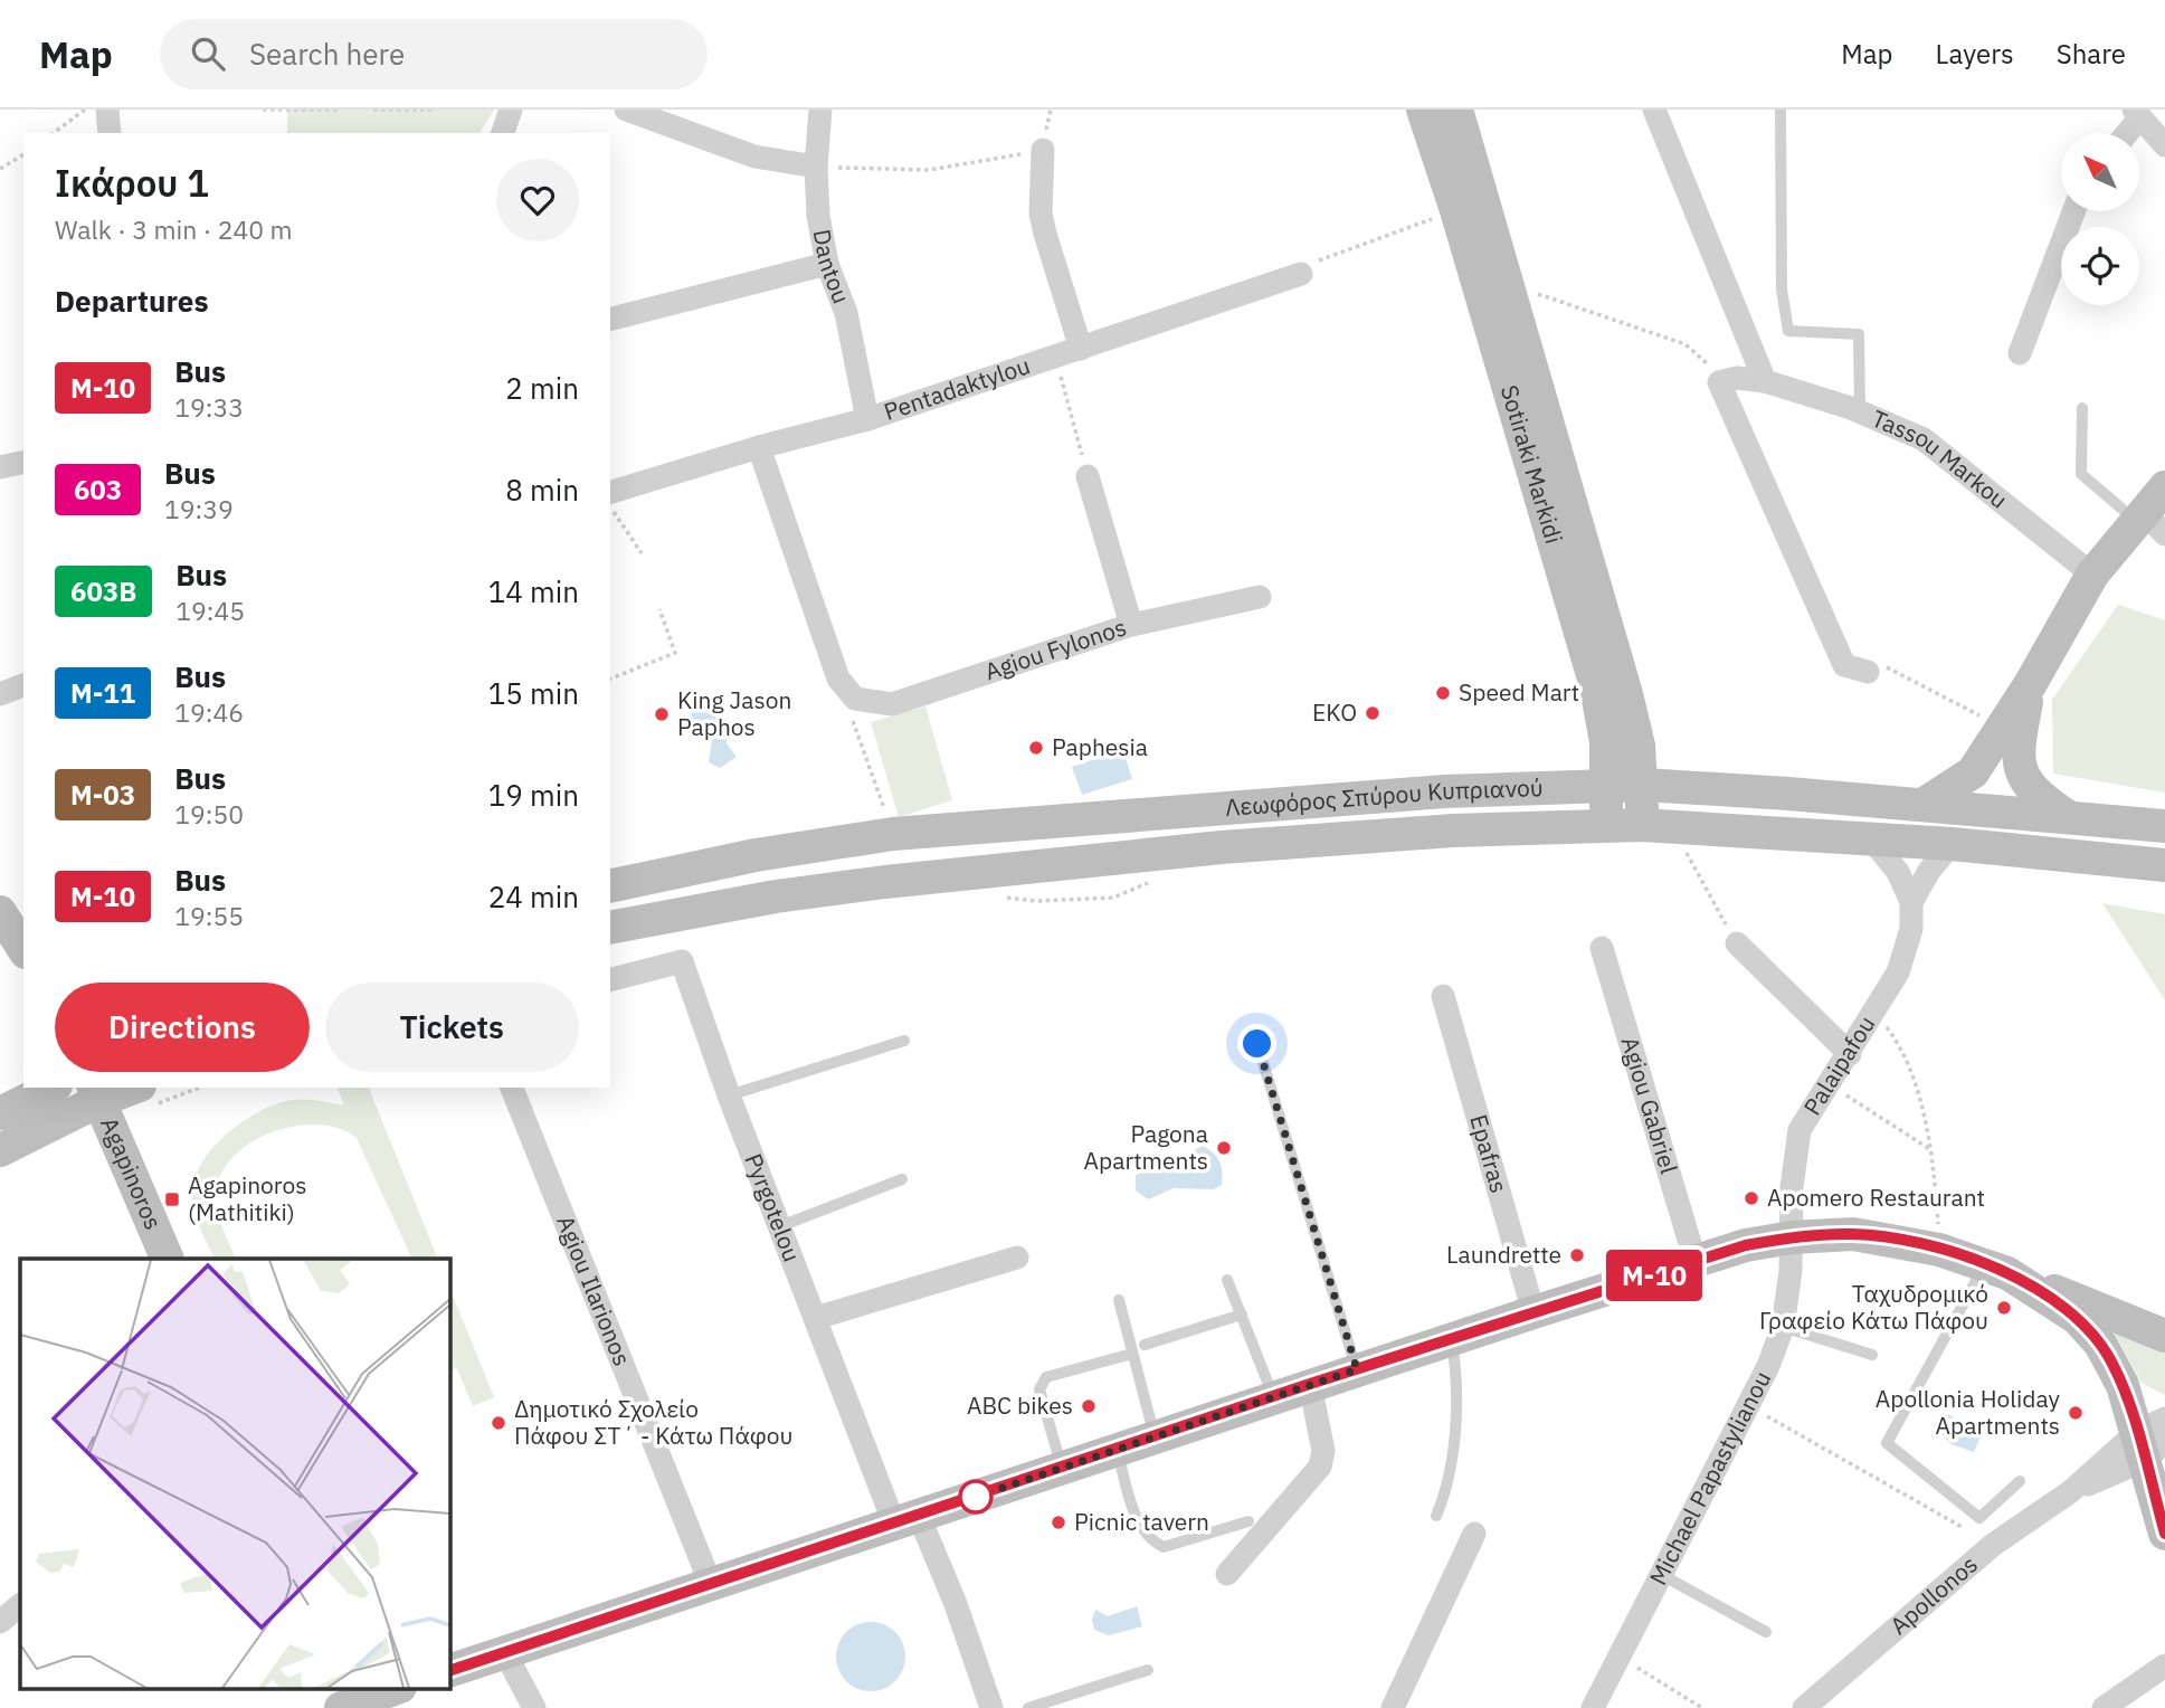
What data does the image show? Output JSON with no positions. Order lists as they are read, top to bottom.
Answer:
{
  "streets": {
    "main road": ["Sotiraki Markidi", "Λεωφόρος Σπύρου Κυπριανού", "Agapinoros"],
    "street": [
      "Dantou",
      "Pentadaktylou",
      "Tassou Markou",
      "Agiou Fylonos",
      "Palaipafou",
      "Agiou Gabriel",
      "Epafras",
      "Pyrgotelou",
      "Agiou Ilarionos",
      "Michael Papastylianou",
      "Apollonos"
    ]
  },
  "crossings": [
    ["Dantou", "Pentadaktylou"],
    ["Sotiraki Markidi", "Λεωφόρος Σπύρου Κυπριανού"],
    ["Palaipafou", "Michael Papastylianou"]
  ],
  "places": {
    "other": [
      "Speed Mart",
      "EKO",
      "King Jason Paphos",
      "Paphesia",
      "Pagona Apartments",
      "Apomero Restaurant",
      "Laundrette",
      "Ταχυδρομικό Γραφείο Κάτω Πάφου",
      "ABC bikes",
      "Apollonia Holiday Apartments",
      "Δημοτικό Σχολείο Πάφου ΣΤ΄ - Κάτω Πάφου",
      "Picnic tavern"
    ],
    "transit": ["Agapinoros (Mathitiki)"]
  },
  "lines": ["bus line M-10"],
  "north": "top left",
  "page": {
    "header": "Map",
    "search": "Search here",
    "nav": ["Map", "Layers", "Share"],
    "on_map": "M-10",
    "heading": [
      ["Ικάρου 1", "Walk · 3 min · 240 m"],
      "Departures"
    ],
    "list": [
      {
        "mark": "M-10",
        "name": "Bus",
        "note": "19:33",
        "value": "2 min"
      },
      {
        "mark": "603",
        "name": "Bus",
        "note": "19:39",
        "value": "8 min"
      },
      {
        "mark": "603B",
        "name": "Bus",
        "note": "19:45",
        "value": "14 min"
      },
      {
        "mark": "M-11",
        "name": "Bus",
        "note": "19:46",
        "value": "15 min"
      },
      {
        "mark": "M-03",
        "name": "Bus",
        "note": "19:50",
        "value": "19 min"
      },
      {
        "mark": "M-10",
        "name": "Bus",
        "note": "19:55",
        "value": "24 min"
      }
    ],
    "buttons": ["Directions", "Tickets"]
  }
}
